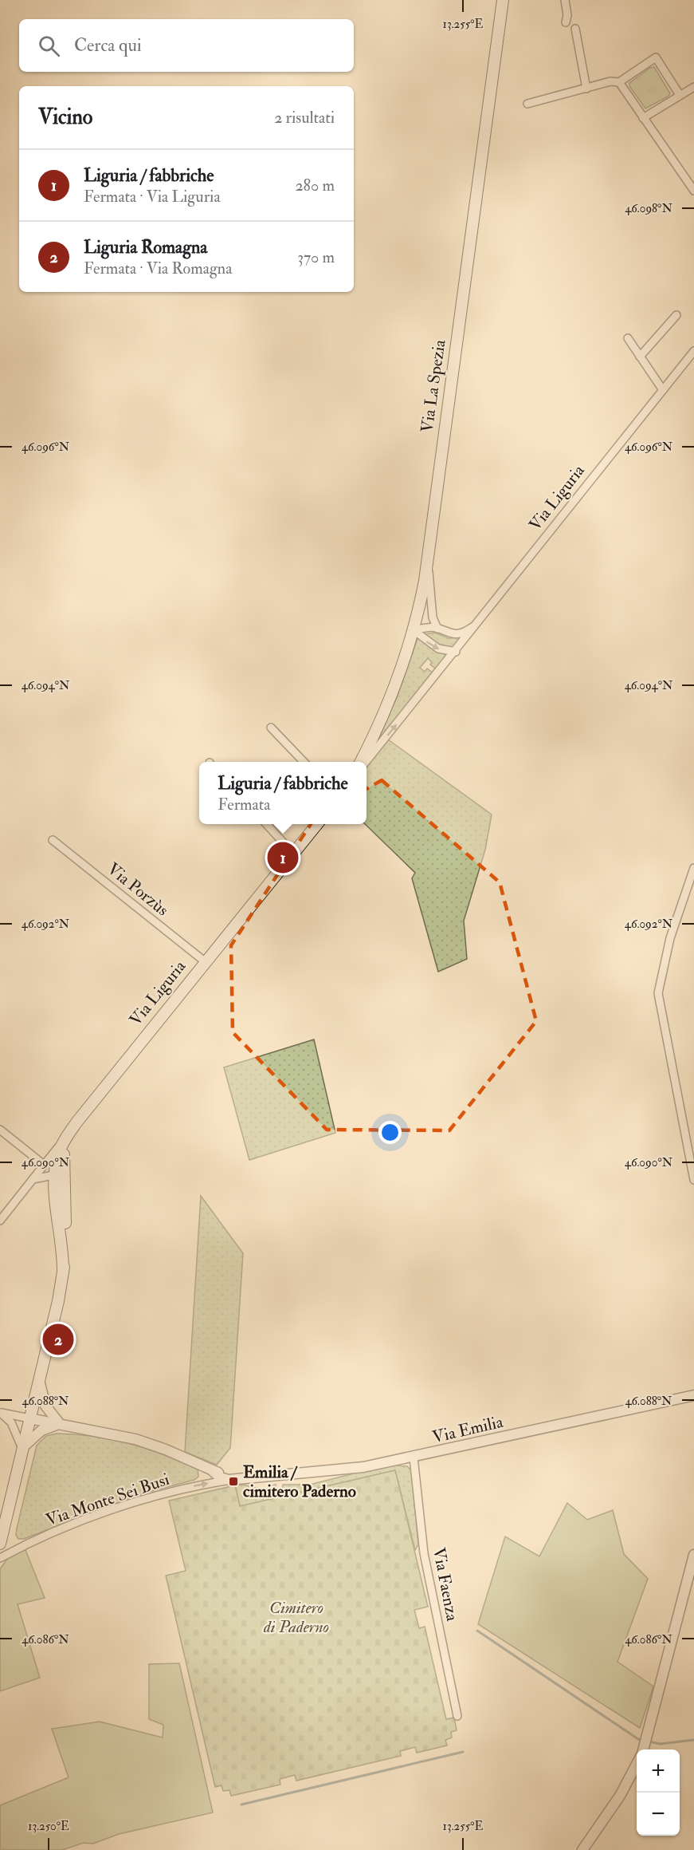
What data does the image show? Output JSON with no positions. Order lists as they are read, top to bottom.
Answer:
{
  "streets": {
    "main road": ["Via La Spezia", "Via Liguria"],
    "street": [
      "Via Porzùs",
      "Via Emilia",
      "Via Monte Sei Busi",
      "Via Faenza"
    ]
  },
  "crossings": [
    ["Via La Spezia", "Via Liguria"],
    ["Via Liguria", "Via Porzùs"],
    ["Via Emilia", "Via Monte Sei Busi"],
    ["Via Emilia", "Via Faenza"]
  ],
  "one_way": ["Via Monte Sei Busi"],
  "parks": ["Cimitero di Paderno"],
  "places": {
    "transit": ["Emilia / cimitero Paderno"]
  },
  "page": {
    "search": "Cerca qui",
    "heading": ["Vicino", "2 risultati"],
    "list": [
      {
        "mark": "1",
        "name": "Liguria / fabbriche",
        "note": "Fermata · Via Liguria",
        "value": "280 m"
      },
      {
        "mark": "2",
        "name": "Liguria Romagna",
        "note": "Fermata · Via Romagna",
        "value": "370 m"
      }
    ],
    "popup": ["Liguria / fabbriche", "Fermata"],
    "pins": ["1", "2"],
    "map_buttons": ["+", "−"]
  },
  "coordinates": [
    "13.255°E",
    "46.098°N",
    "46.096°N",
    "46.094°N",
    "46.092°N",
    "46.090°N",
    "46.088°N",
    "46.086°N",
    "13.250°E"
  ]
}
